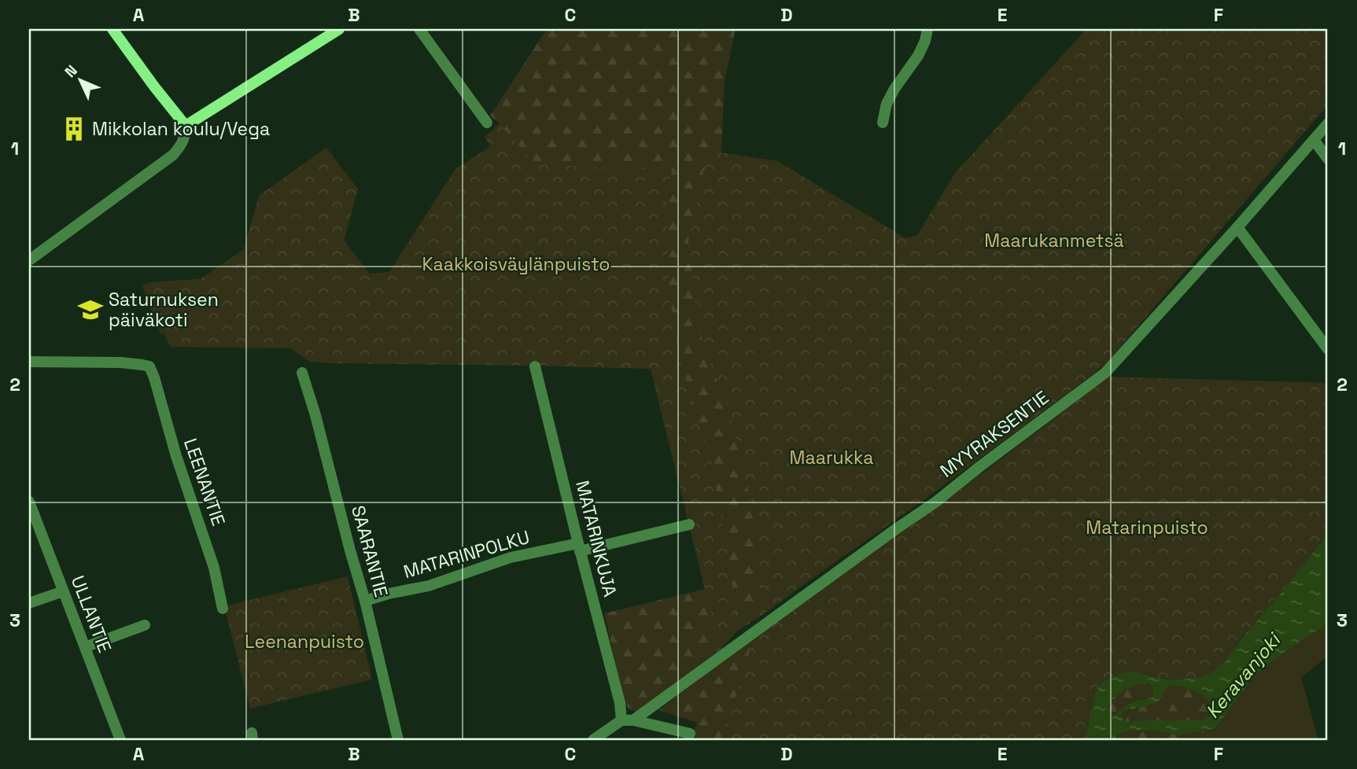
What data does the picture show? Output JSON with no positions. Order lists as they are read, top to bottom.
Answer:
{
  "streets": {
    "street": [
      "MYYRAKSENTIE",
      "LEENANTIE",
      "MATARINKUJA",
      "SAARANTIE",
      "MATARINPOLKU",
      "ULLANTIE"
    ]
  },
  "crossings": [
    ["MATARINKUJA", "MATARINPOLKU"],
    ["SAARANTIE", "MATARINPOLKU"]
  ],
  "water": ["Keravanjoki"],
  "parks": [
    "Maarukanmetsä",
    "Kaakkoisväylänpuisto",
    "Maarukka",
    "Matarinpuisto",
    "Leenanpuisto"
  ],
  "places": {
    "building": ["Mikkolan koulu/Vega"],
    "school or university": ["Saturnuksen päiväkoti"]
  },
  "north": "top left",
  "grid": {
    "columns": [
      "A",
      "B",
      "C",
      "D",
      "E",
      "F"
    ],
    "rows": ["1", "2", "3"]
  }
}
